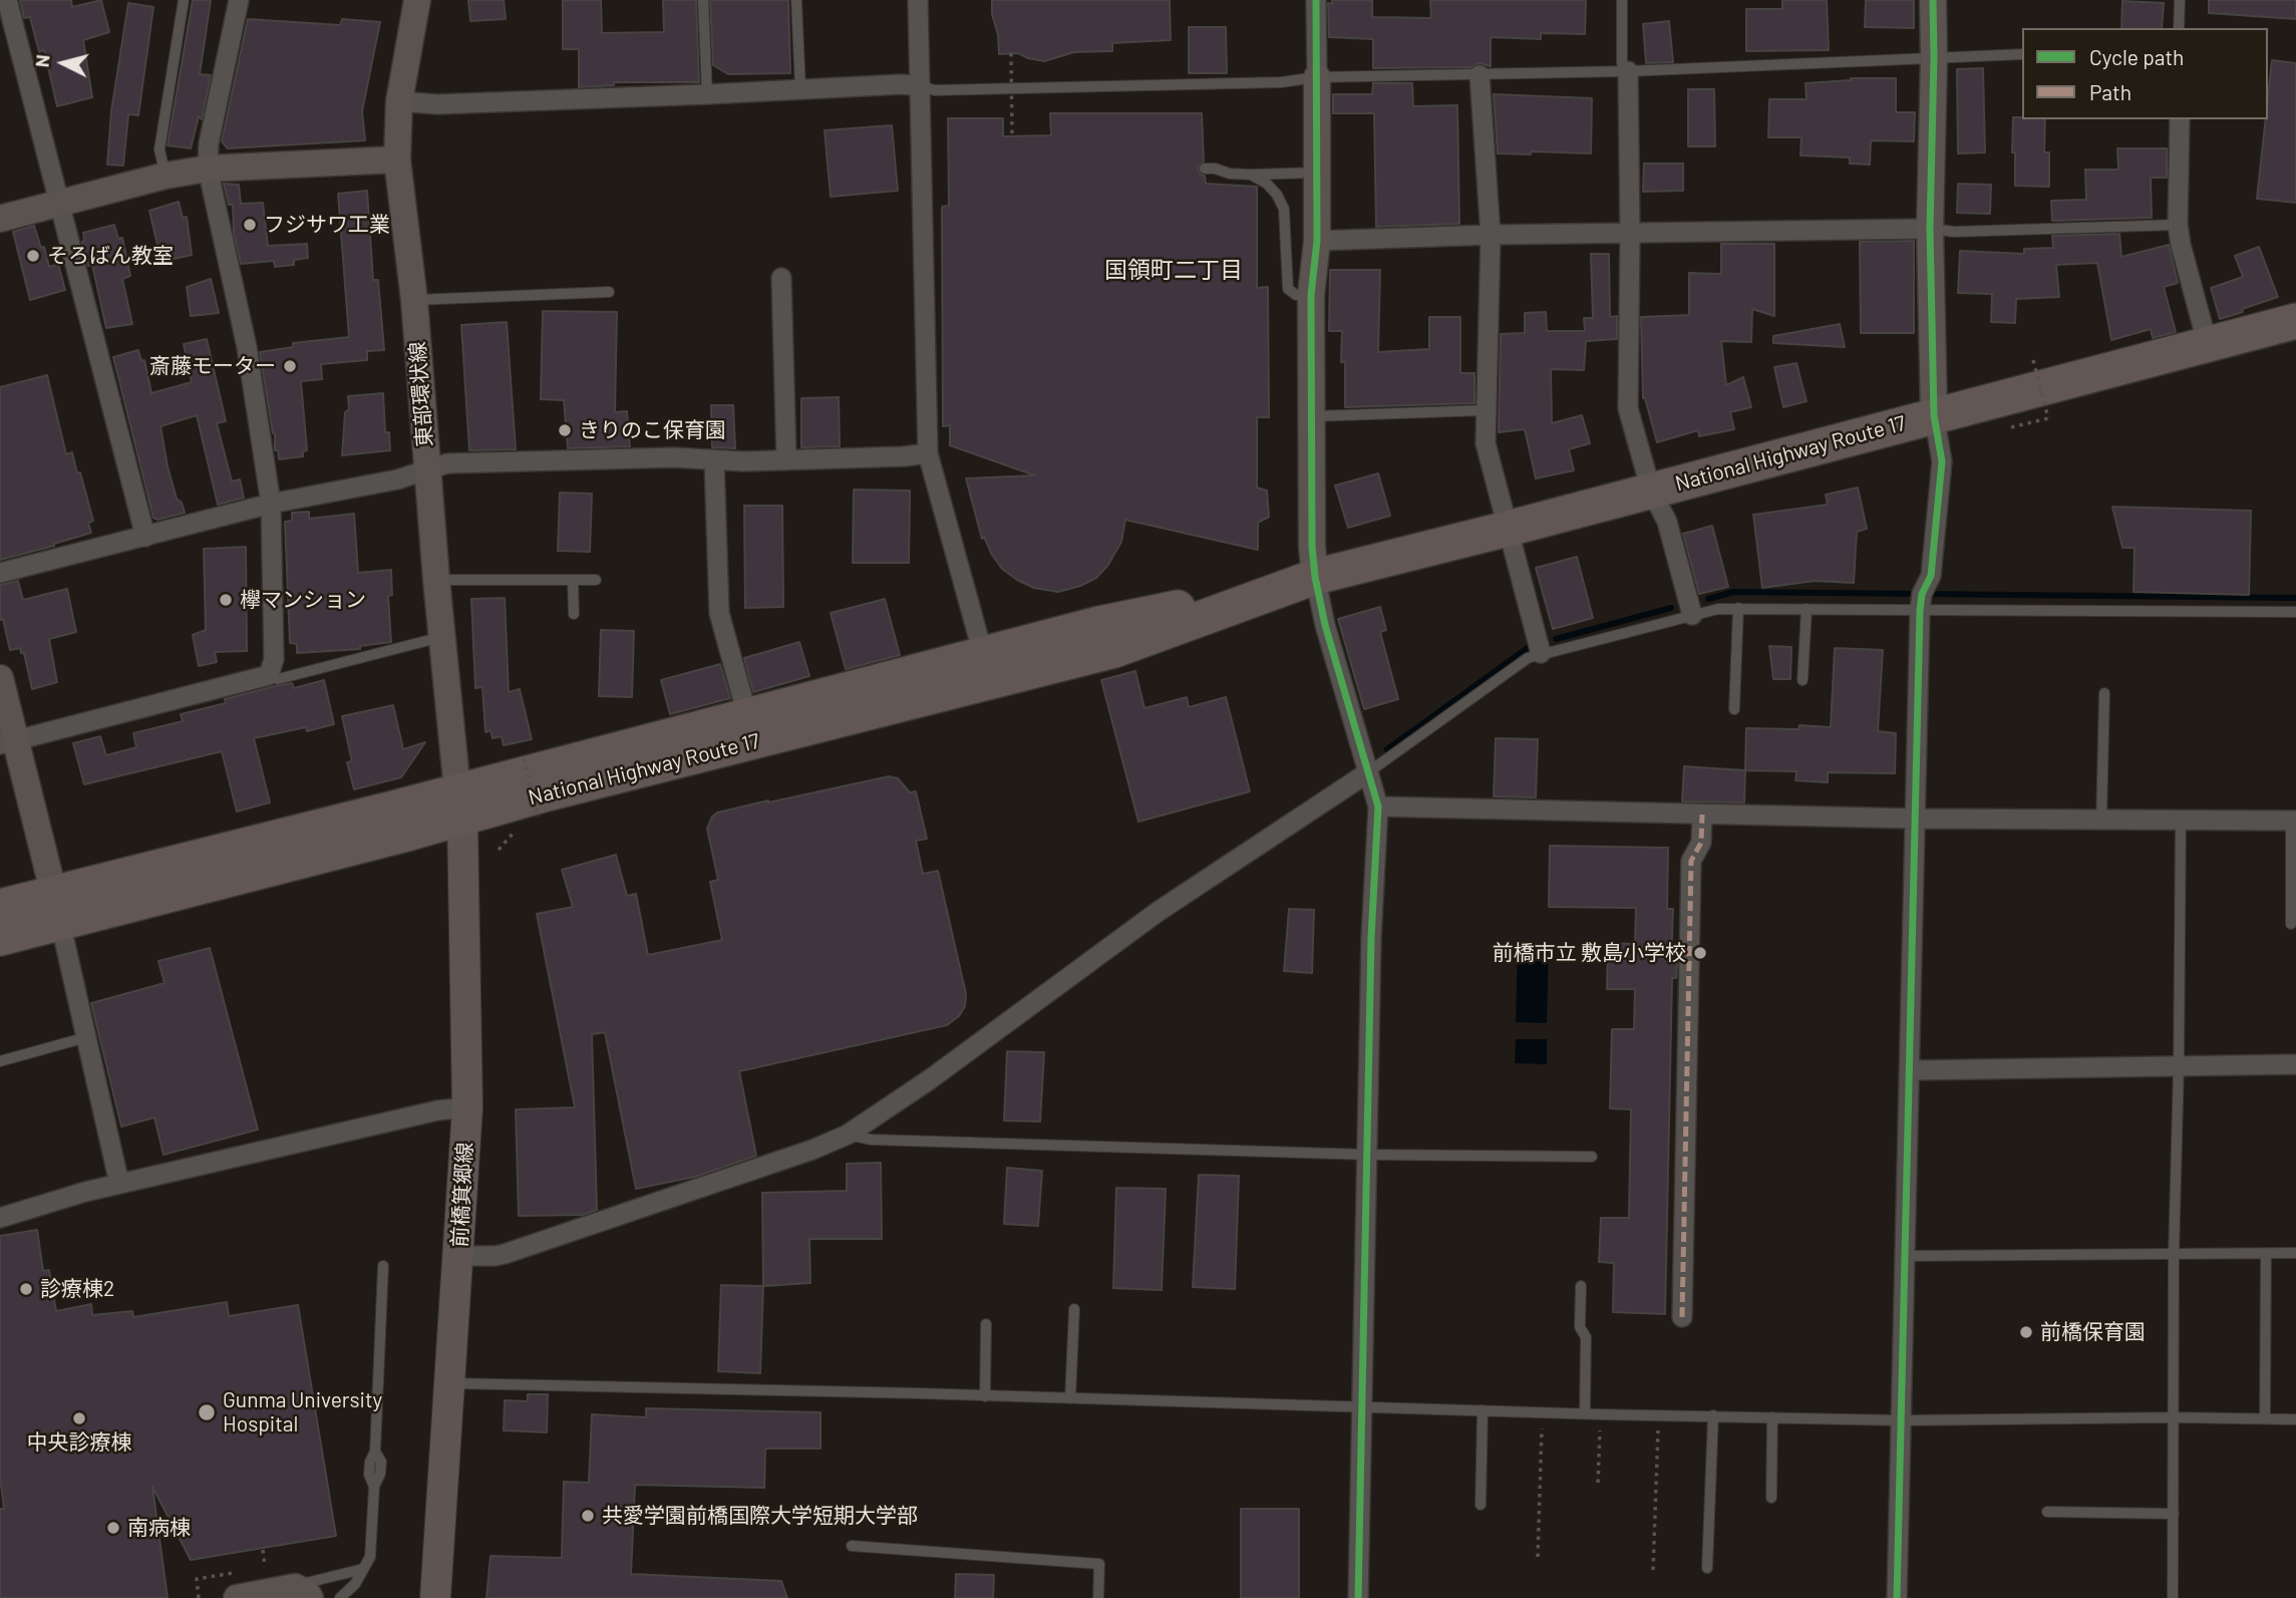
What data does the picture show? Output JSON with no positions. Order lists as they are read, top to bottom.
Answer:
{
  "streets": {
    "highway": ["National Highway Route 17"],
    "main road": ["前橋箕郷線"],
    "street": ["東部環状線"]
  },
  "crossings": [
    ["東部環状線", "National Highway Route 17"],
    ["東部環状線", "前橋箕郷線"],
    ["National Highway Route 17", "前橋箕郷線"]
  ],
  "districts": ["国領町二丁目"],
  "places": [
    "フジサワ工業",
    "そろばん教室",
    "斎藤モーター",
    "きりのこ保育園",
    "欅マンション",
    "前橋市立 敷島小学校",
    "診療棟2",
    "前橋保育園",
    "Gunma University Hospital",
    "中央診療棟",
    "共愛学園前橋国際大学短期大学部",
    "南病棟"
  ],
  "legend": ["Cycle path", "Path"],
  "north": "left"
}
